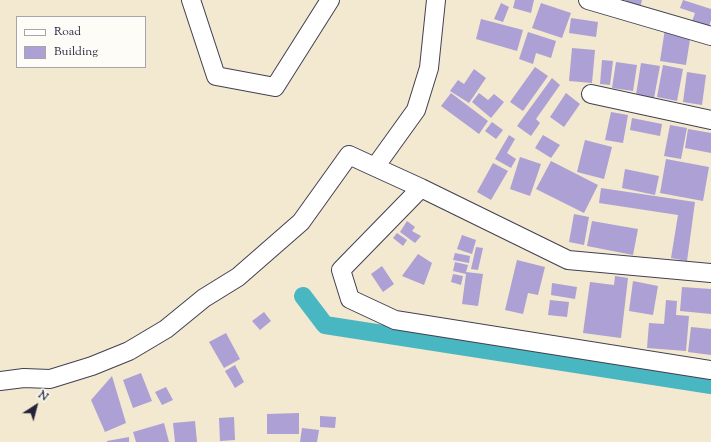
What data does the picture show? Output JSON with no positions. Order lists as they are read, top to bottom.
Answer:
{
  "legend": ["Road", "Building"],
  "north": "top right"
}
